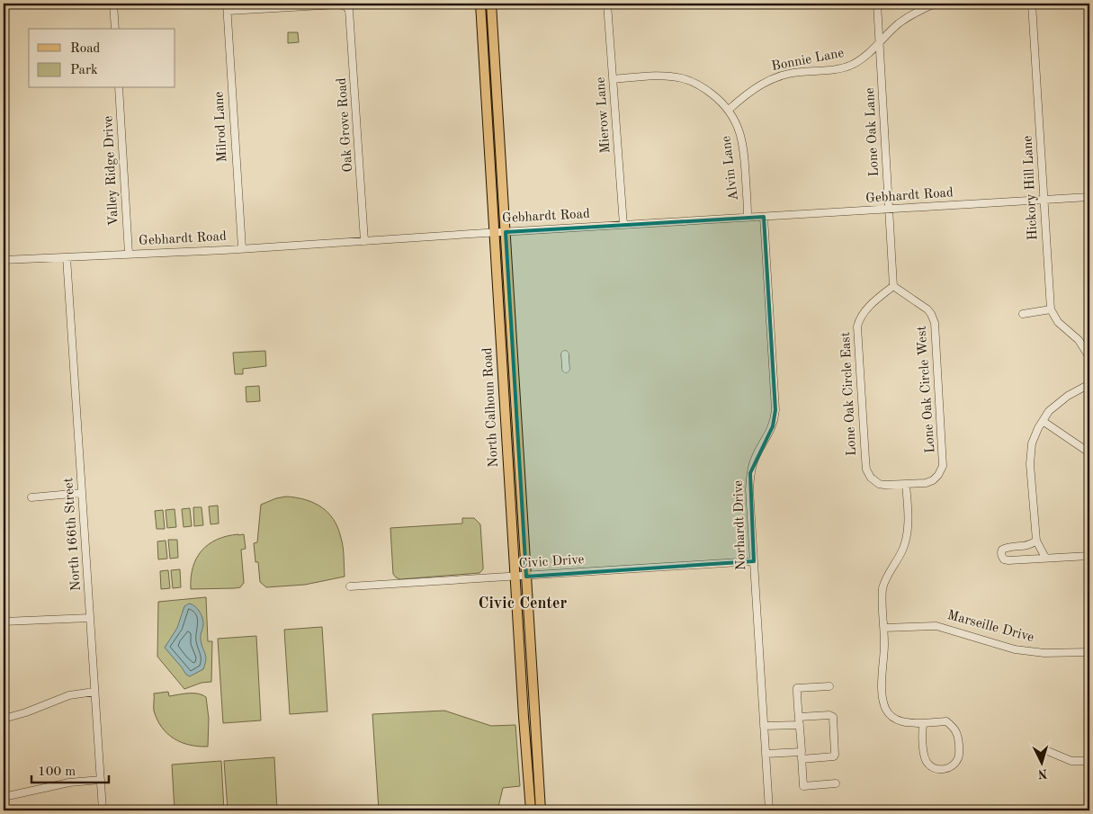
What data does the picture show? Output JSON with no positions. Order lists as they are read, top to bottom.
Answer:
{
  "streets": {
    "main road": ["North Calhoun Road"],
    "street": [
      "Bonnie Lane",
      "Mierow Lane",
      "Oak Grove Road",
      "Milrod Lane",
      "Lone Oak Lane",
      "Alvin Lane",
      "Valley Ridge Drive",
      "Hickory Hill Lane",
      "Gebhardt Road",
      "Lone Oak Circle West",
      "Lone Oak Circle East",
      "Norhardt Drive",
      "North 166th Street",
      "Civic Drive",
      "Marseille Drive"
    ]
  },
  "crossings": [
    ["Bonnie Lane", "Lone Oak Lane"],
    ["Bonnie Lane", "Alvin Lane"],
    ["Mierow Lane", "Alvin Lane"],
    ["Mierow Lane", "Gebhardt Road"],
    ["Oak Grove Road", "Milrod Lane"],
    ["Oak Grove Road", "Gebhardt Road"],
    ["Milrod Lane", "Gebhardt Road"],
    ["Lone Oak Lane", "Gebhardt Road"],
    ["Lone Oak Lane", "Lone Oak Circle West"],
    ["Lone Oak Lane", "Lone Oak Circle East"],
    ["Alvin Lane", "Gebhardt Road"],
    ["Valley Ridge Drive", "Gebhardt Road"],
    ["Hickory Hill Lane", "Gebhardt Road"],
    ["Gebhardt Road", "North Calhoun Road"],
    ["Gebhardt Road", "Norhardt Drive"],
    ["Gebhardt Road", "North 166th Street"],
    ["Lone Oak Circle West", "Lone Oak Circle East"],
    ["North Calhoun Road", "Civic Drive"],
    ["Norhardt Drive", "Civic Drive"]
  ],
  "districts": ["Civic Center"],
  "legend": ["Road", "Park"],
  "scale_bar": "100 m",
  "north": "bottom"
}
